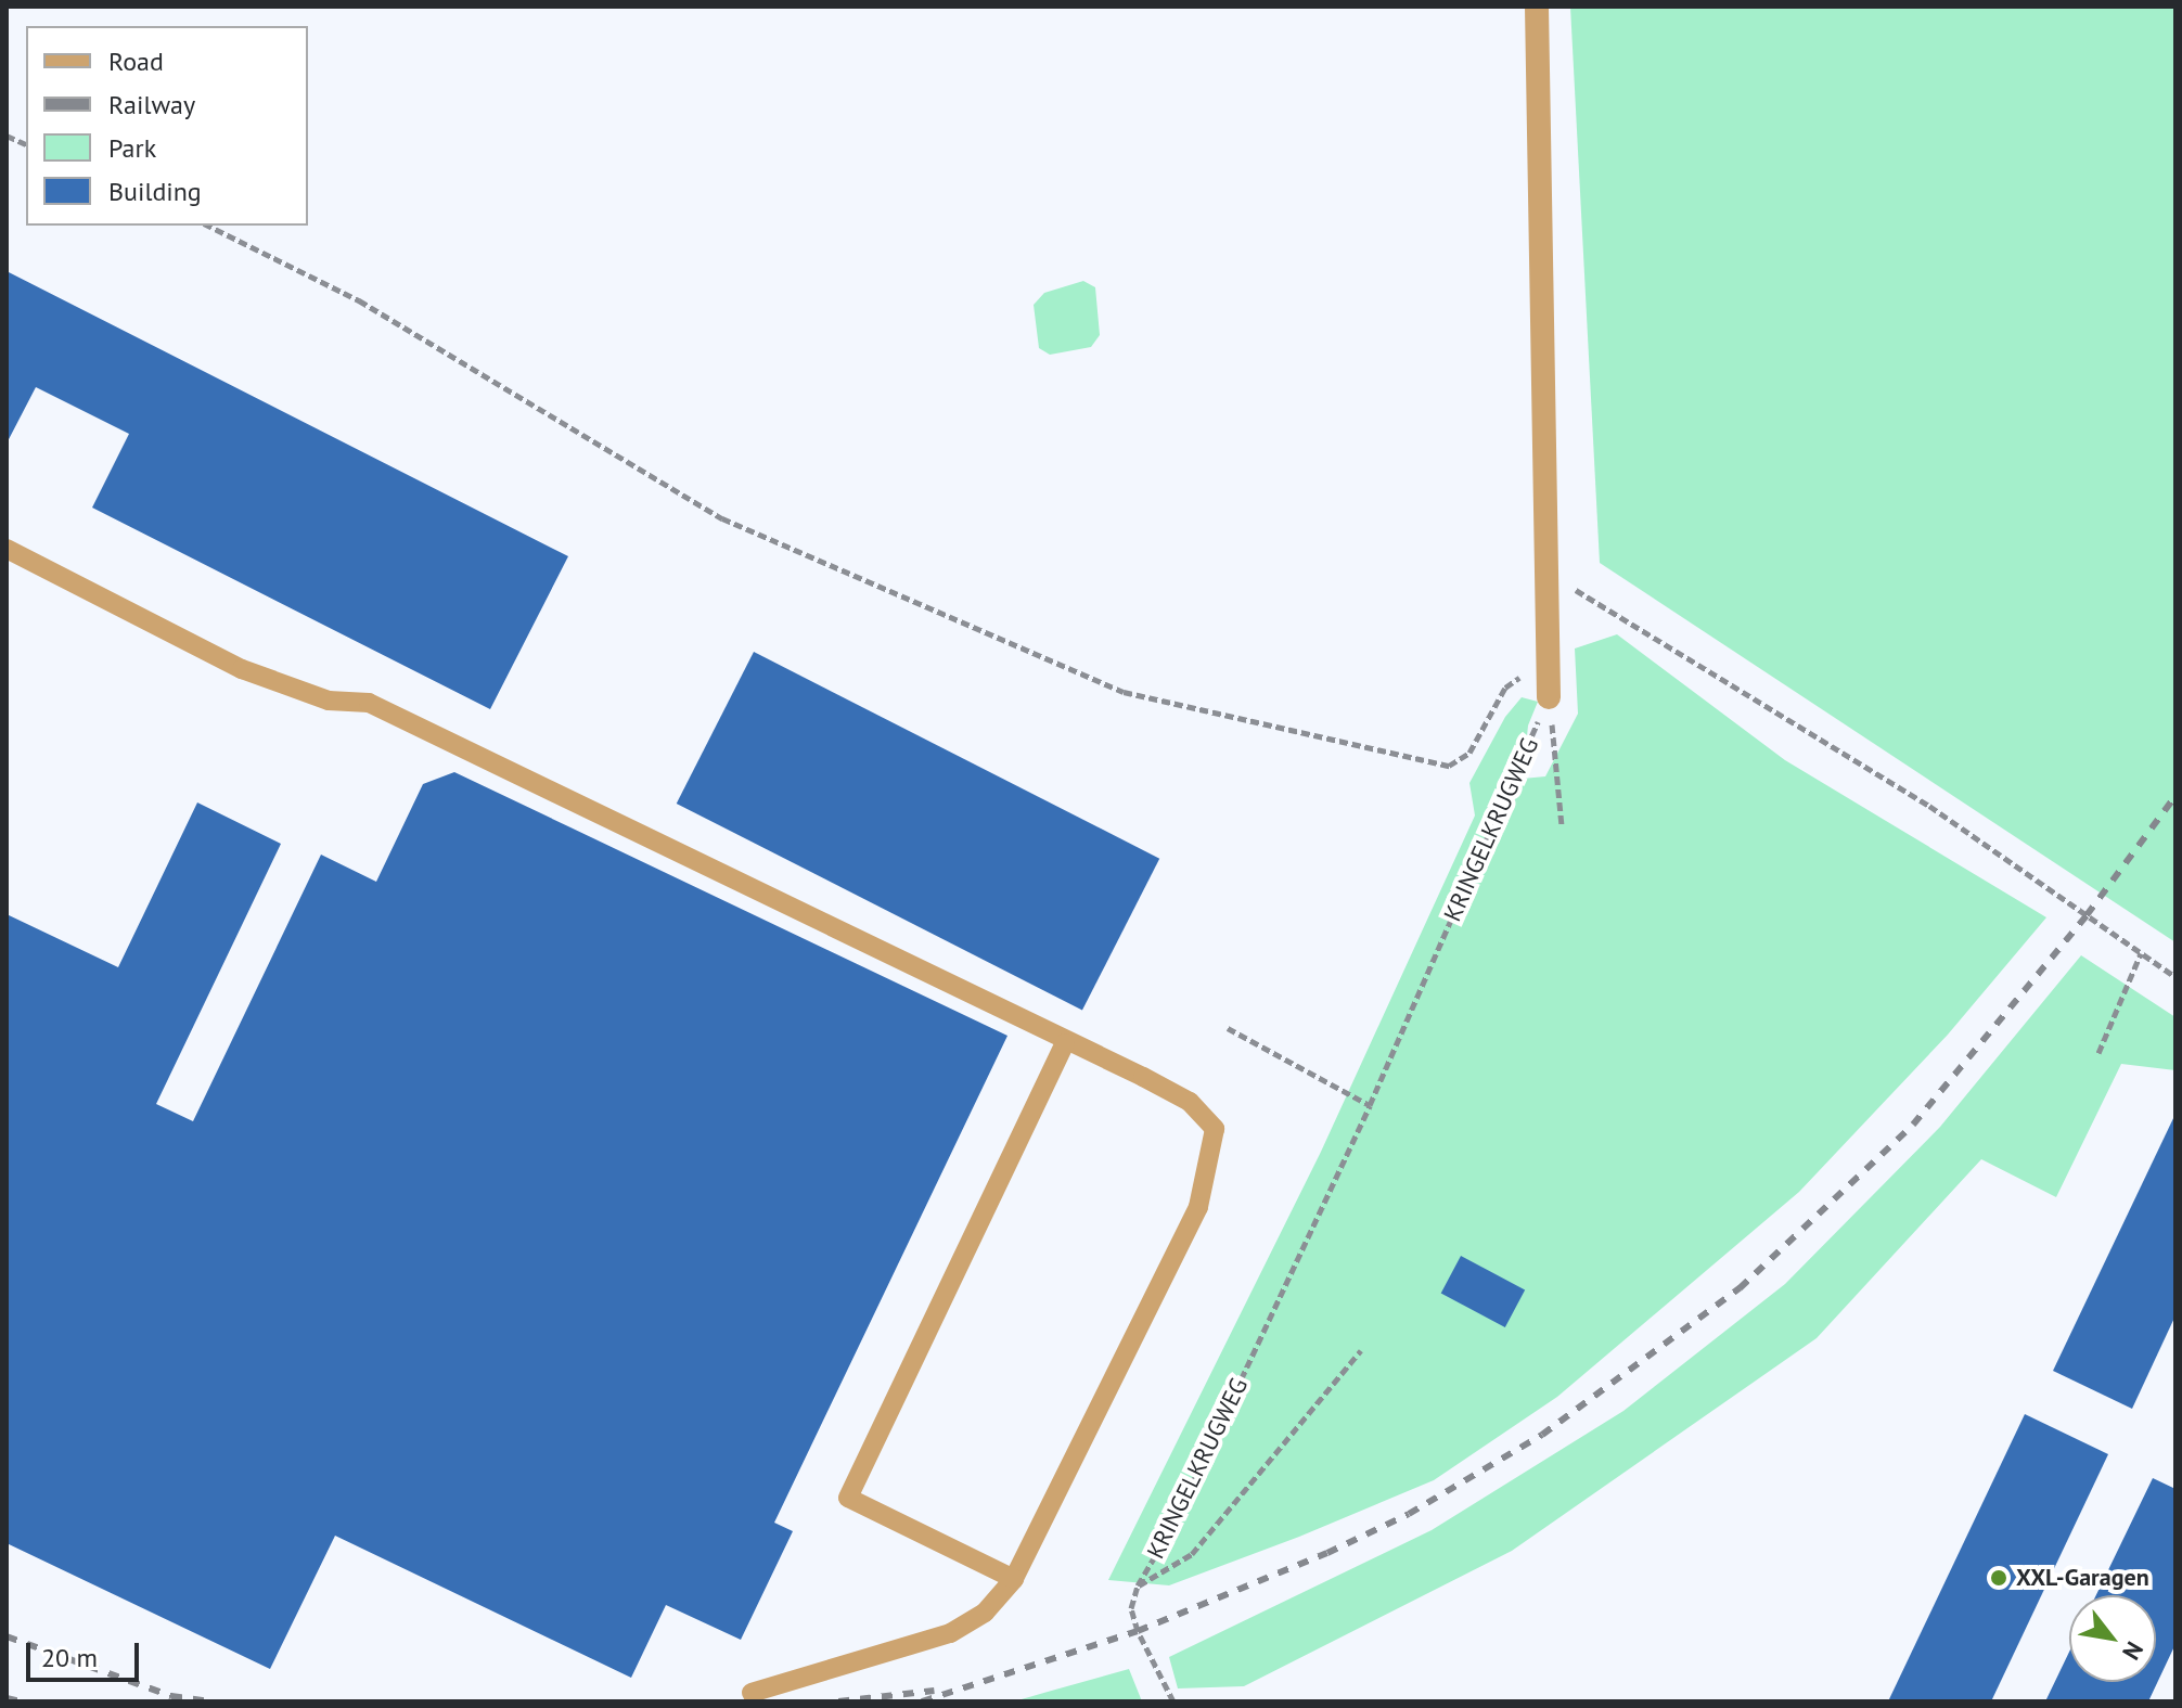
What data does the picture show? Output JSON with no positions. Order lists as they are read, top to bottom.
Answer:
{
  "streets": {
    "path": ["KRINGELKRUGWEG"]
  },
  "places": ["XXL-Garagen"],
  "legend": [
    "Road",
    "Railway",
    "Park",
    "Building"
  ],
  "scale_bar": "20 m",
  "north": "bottom right"
}
